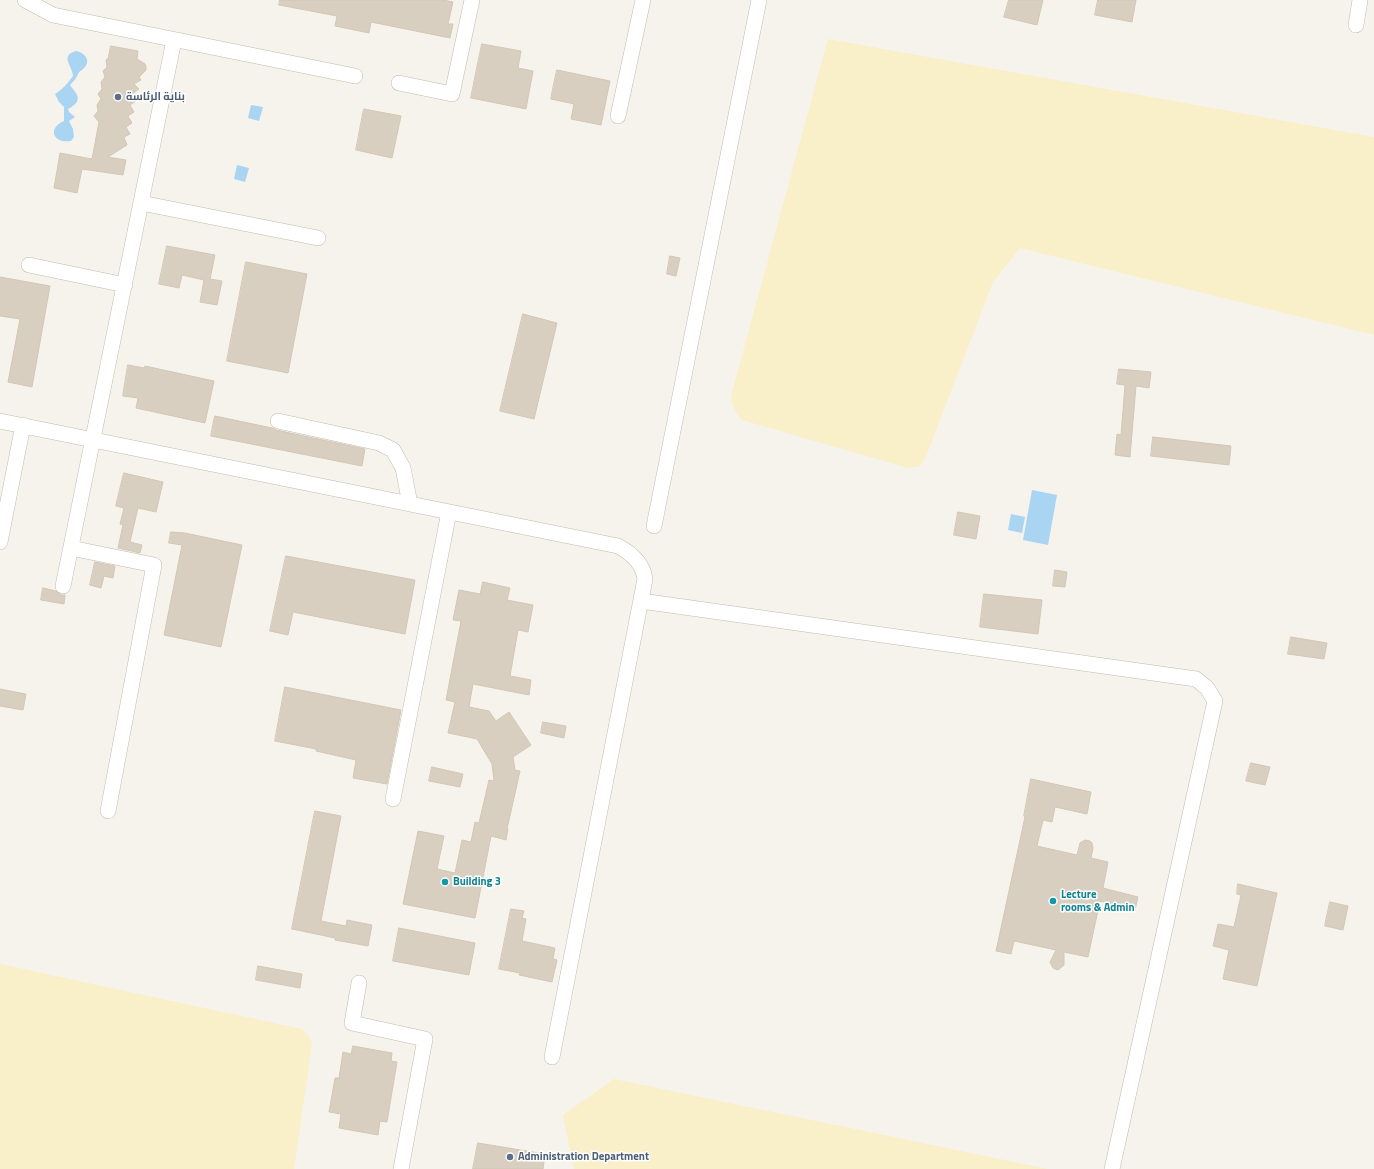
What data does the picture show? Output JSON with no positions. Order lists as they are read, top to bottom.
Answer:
{
  "places": [
    "بناية الرئاسة",
    "Building 3",
    "Lecture rooms & Admin",
    "Administration Department"
  ]
}
